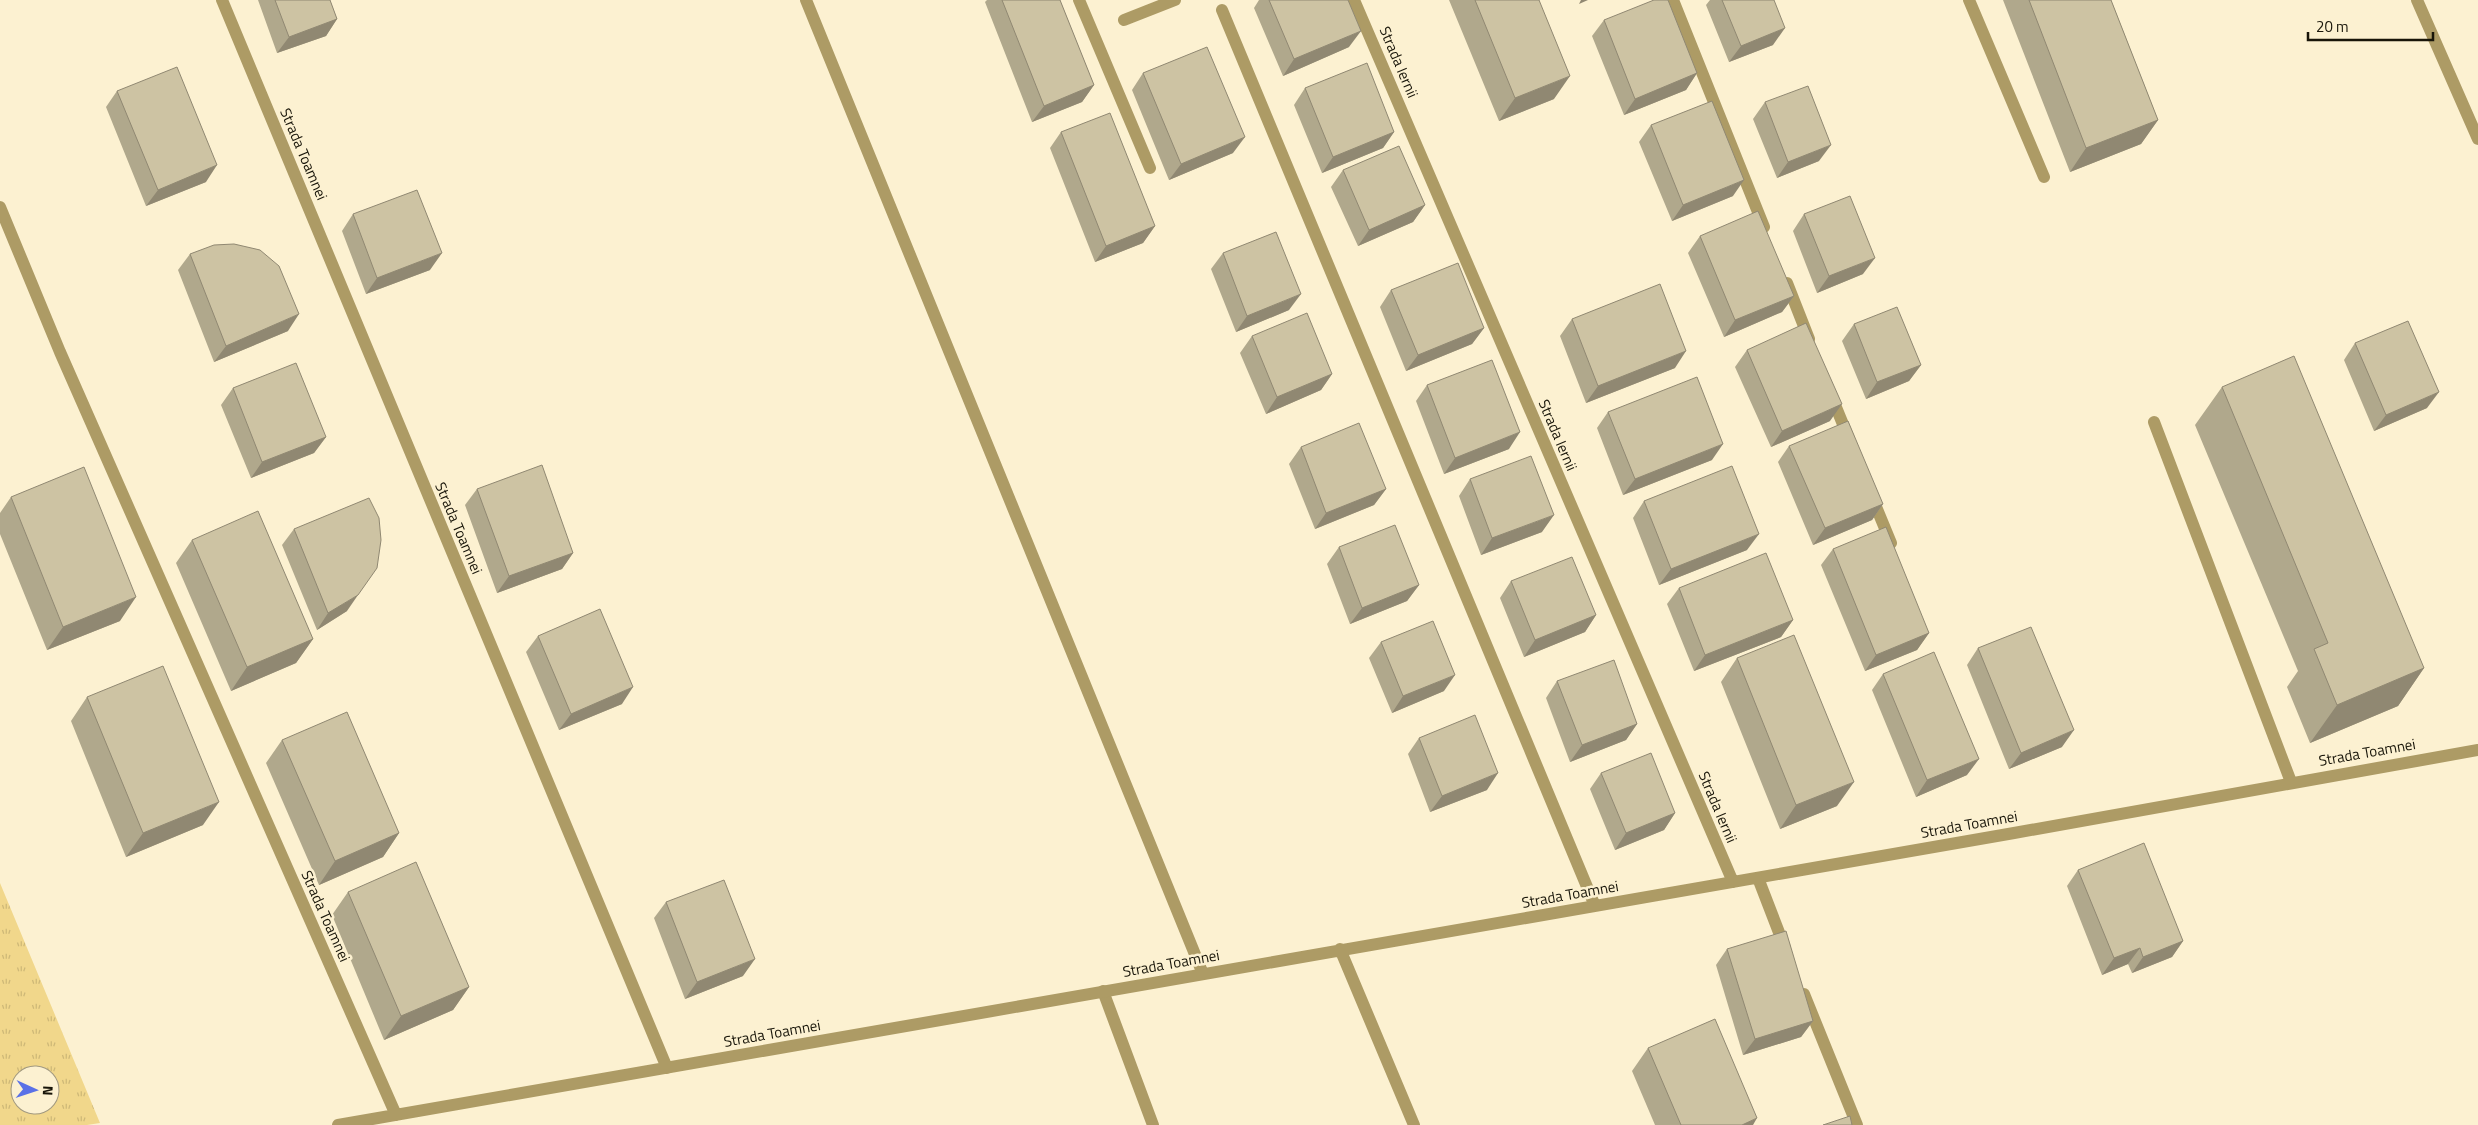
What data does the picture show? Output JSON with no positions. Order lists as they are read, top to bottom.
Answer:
{
  "streets": {
    "street": ["Strada Iernii", "Strada Toamnei"]
  },
  "crossings": [
    ["Strada Iernii", "Strada Toamnei"]
  ],
  "scale_bar": "20 m",
  "north": "right"
}
